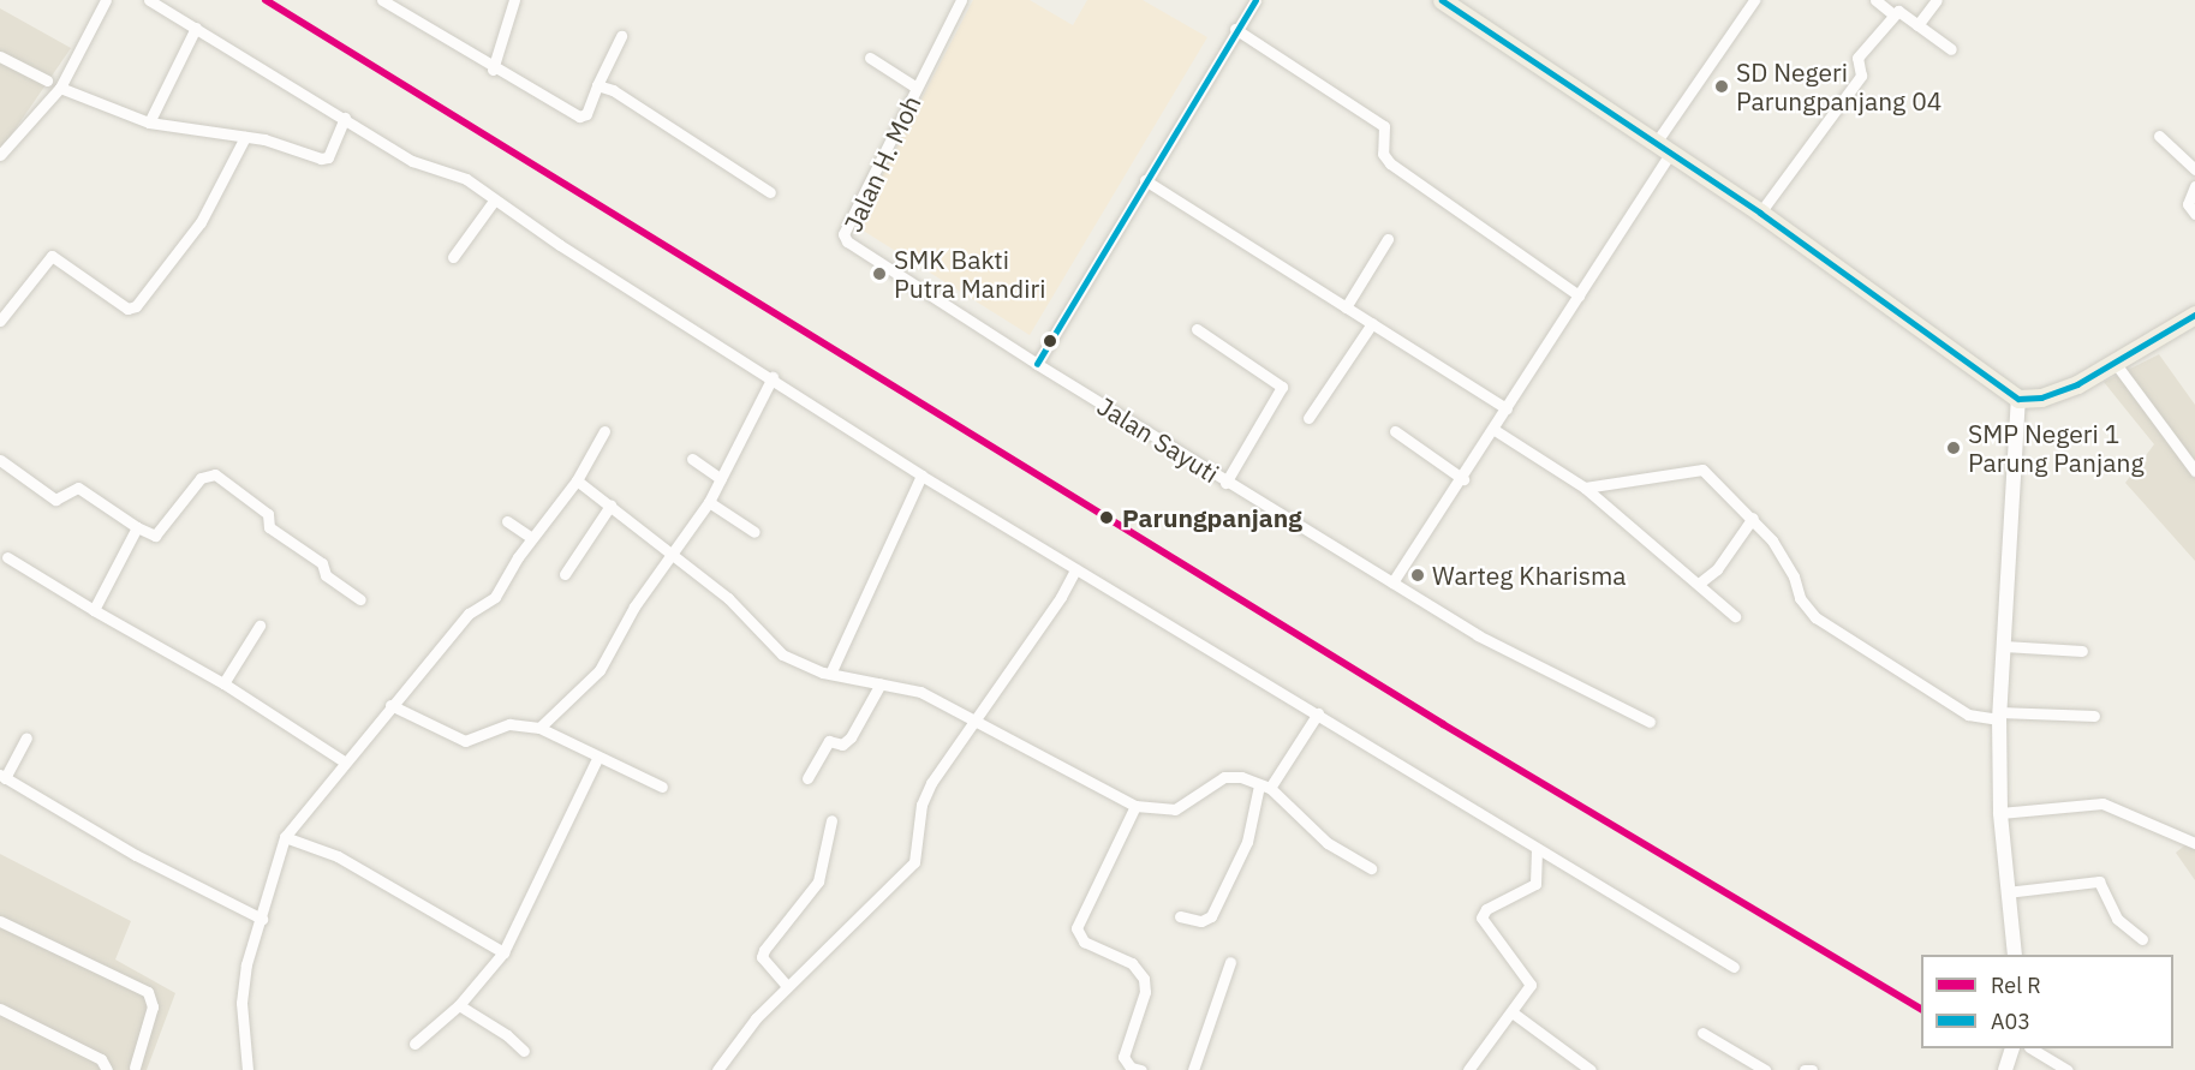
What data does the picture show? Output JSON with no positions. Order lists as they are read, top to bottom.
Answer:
{
  "streets": {
    "street": ["Jalan H. Moh", "Jalan Sayuti"]
  },
  "crossings": [
    ["Jalan H. Moh", "Jalan Sayuti"]
  ],
  "places": [
    "SD Negeri Parungpanjang 04",
    "SMK Bakti Putra Mandiri",
    "SMP Negeri 1 Parung Panjang",
    "Parungpanjang",
    "Warteg Kharisma"
  ],
  "lines": ["rail line R", "transit line A03"],
  "legend": ["Rel R", "A03"]
}
